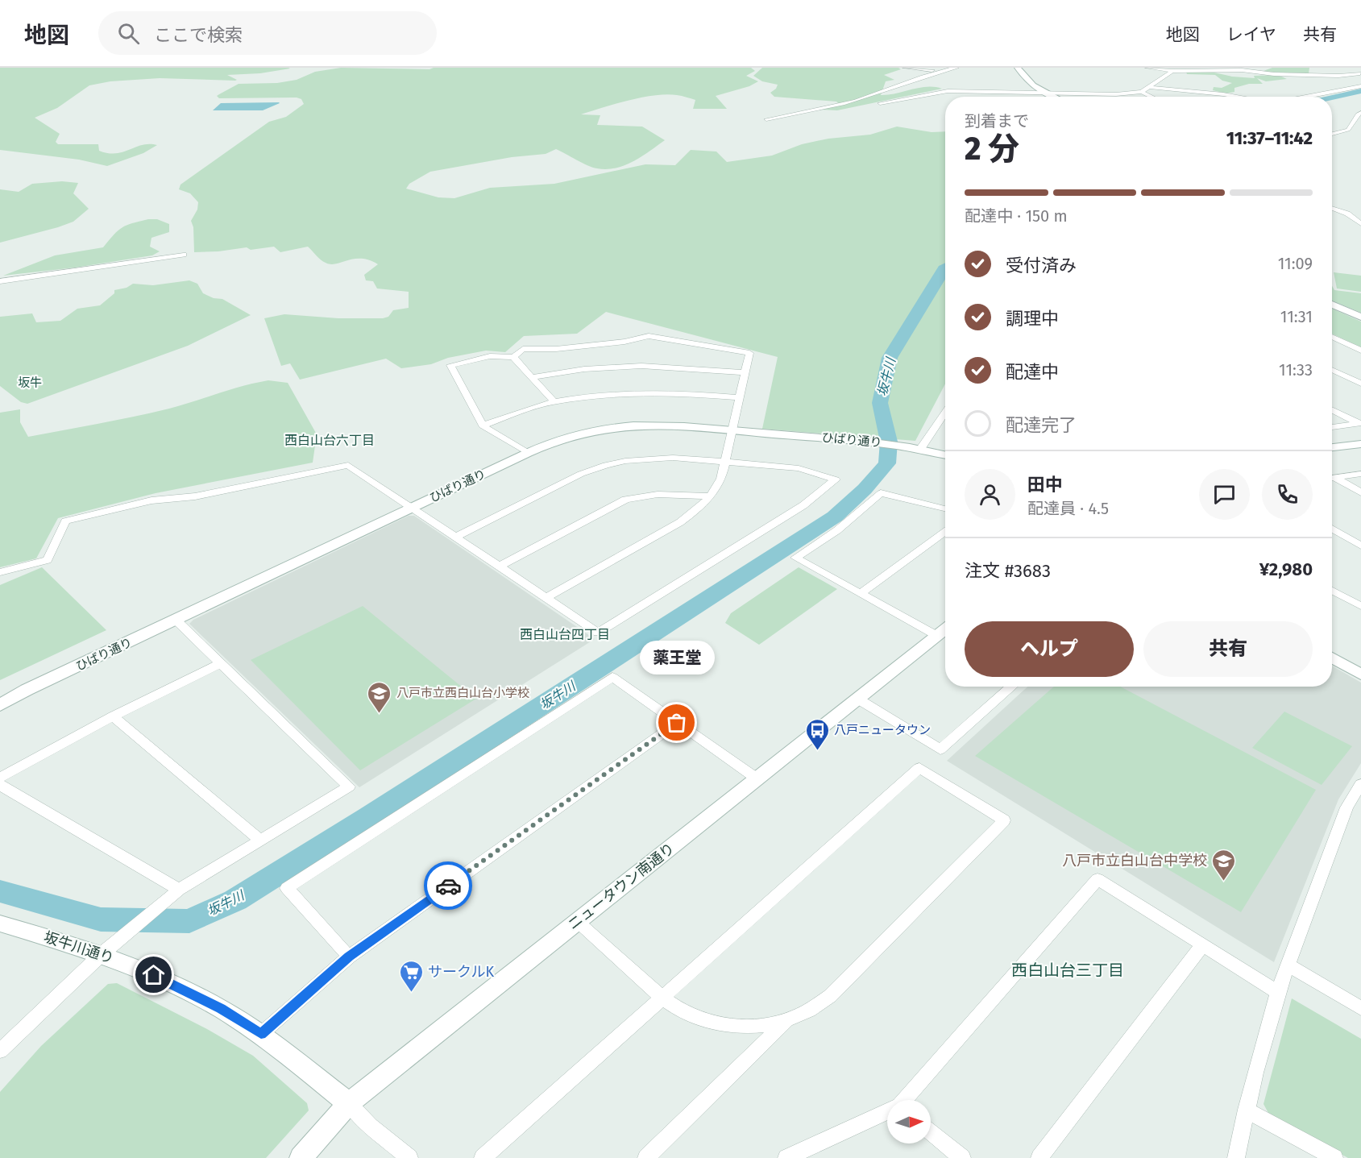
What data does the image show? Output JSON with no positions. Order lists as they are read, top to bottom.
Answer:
{
  "streets": {
    "street": ["ひばり通り", "ニュータウン南通り", "坂牛川通り"]
  },
  "crossings": [
    ["ニュータウン南通り", "坂牛川通り"]
  ],
  "districts": [
    "坂牛",
    "西白山台六丁目",
    "西白山台四丁目",
    "西白山台三丁目"
  ],
  "water": ["坂牛川"],
  "places": {
    "school or university": ["八戸市立西白山台小学校", "八戸市立白山台中学校"],
    "other": ["薬王堂"],
    "bus stop": ["八戸ニュータウン"],
    "supermarket": ["サークルK"]
  },
  "north": "right",
  "page": {
    "header": "地図",
    "search": "ここで検索",
    "nav": ["地図", "レイヤ", "共有"],
    "heading": ["2 分", "到着まで", "11:37–11:42"],
    "panel": [
      "田中",
      "配達員 · 4.5",
      "注文 #3683",
      "¥2,980"
    ],
    "bar": "配達中 · 150 m",
    "list": [
      ["受付済み", "11:09"],
      ["調理中", "11:31"],
      ["配達中", "11:33"],
      "配達完了"
    ],
    "buttons": ["ヘルプ", "共有"],
    "bubble": "薬王堂"
  }
}
